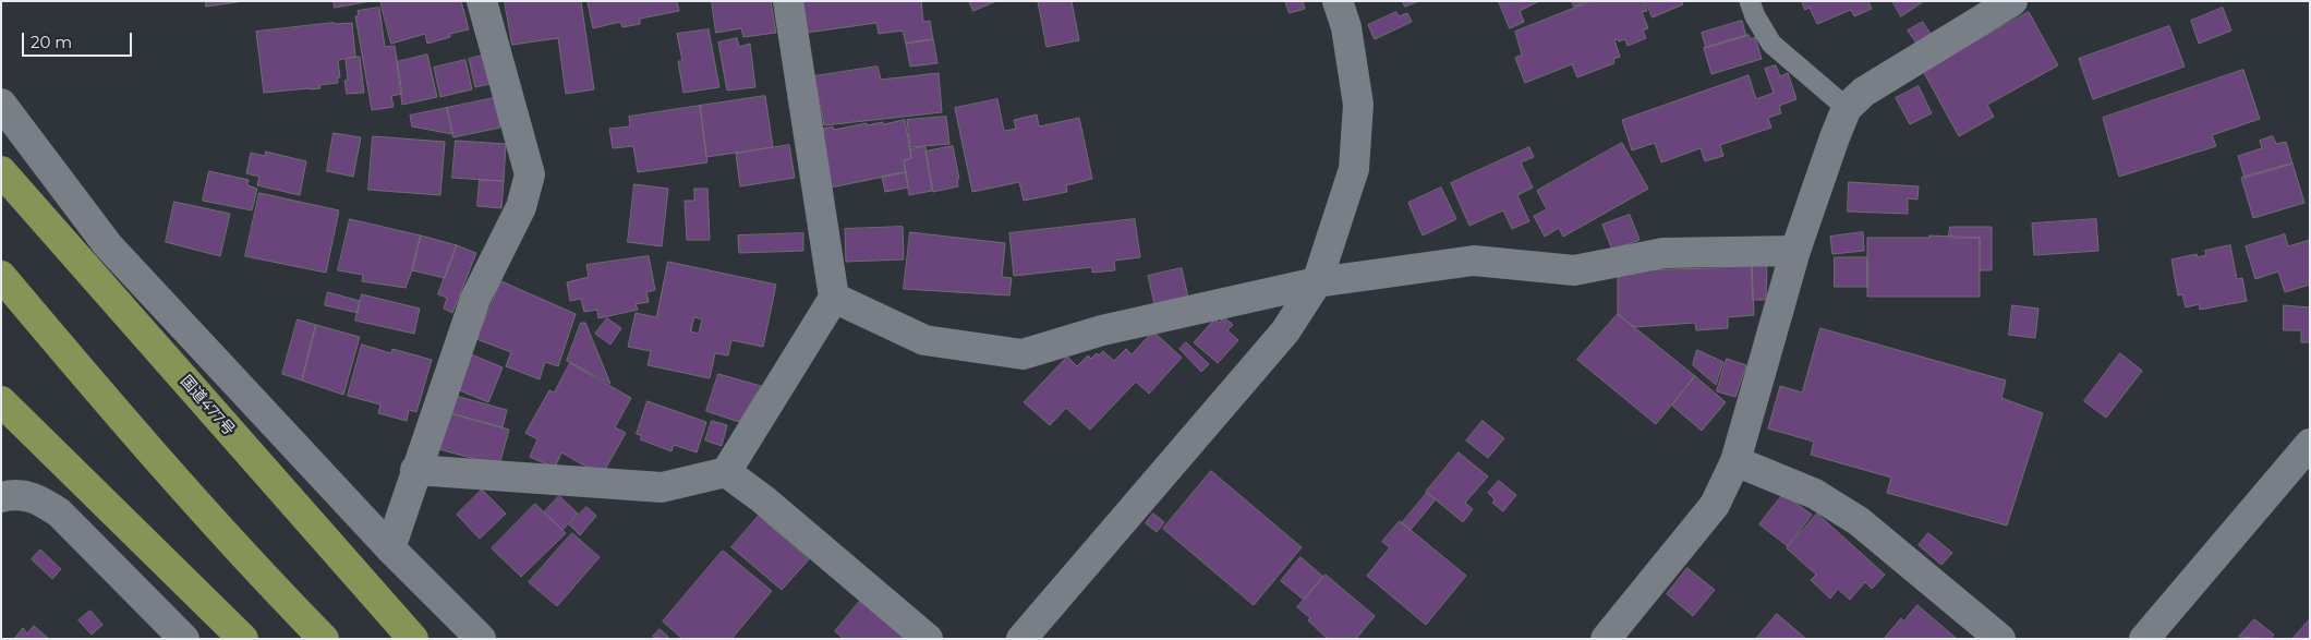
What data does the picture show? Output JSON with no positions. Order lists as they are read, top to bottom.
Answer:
{
  "streets": {
    "highway": ["国道477号"]
  },
  "scale_bar": "20 m"
}
